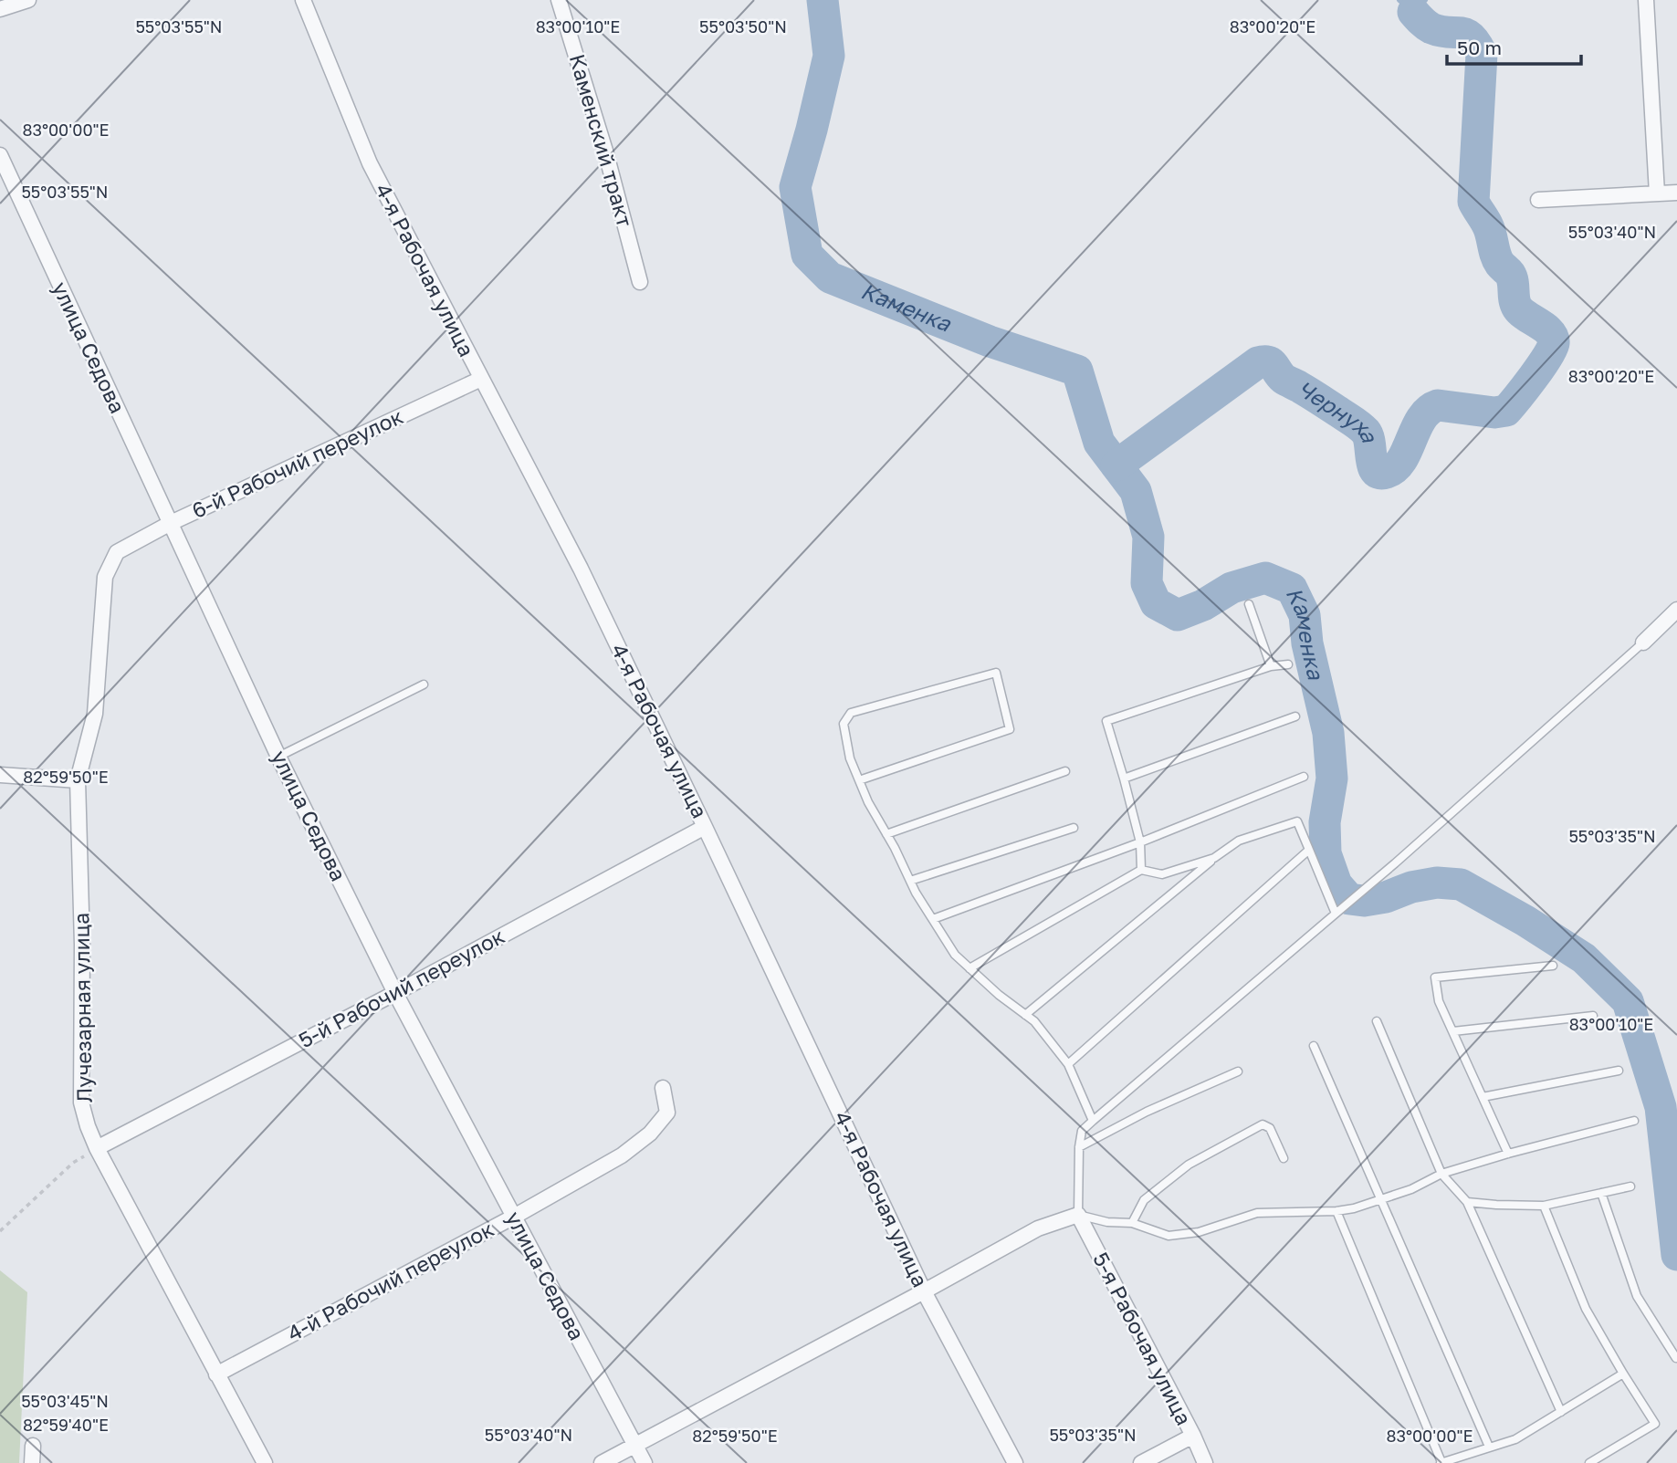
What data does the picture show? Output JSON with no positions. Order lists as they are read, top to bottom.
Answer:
{
  "streets": {
    "street": [
      "Каменский тракт",
      "4-я Рабочая улица",
      "улица Седова",
      "6-й Рабочий переулок",
      "5-й Рабочий переулок",
      "Лучезарная улица",
      "4-й Рабочий переулок",
      "5-я Рабочая улица"
    ]
  },
  "crossings": [
    ["4-я Рабочая улица", "6-й Рабочий переулок"],
    ["4-я Рабочая улица", "5-й Рабочий переулок"],
    ["улица Седова", "6-й Рабочий переулок"],
    ["улица Седова", "5-й Рабочий переулок"],
    ["улица Седова", "4-й Рабочий переулок"],
    ["6-й Рабочий переулок", "Лучезарная улица"],
    ["5-й Рабочий переулок", "Лучезарная улица"],
    ["Лучезарная улица", "4-й Рабочий переулок"]
  ],
  "water": ["Каменка", "Чернуха"],
  "scale_bar": "50 m",
  "coordinates": [
    "83°00'10\"E",
    "83°00'20\"E",
    "55°03'55\"N",
    "55°03'50\"N",
    "83°00'00\"E",
    "55°03'40\"N",
    "82°59'50\"E",
    "55°03'35\"N",
    "55°03'45\"N",
    "82°59'40\"E"
  ]
}
